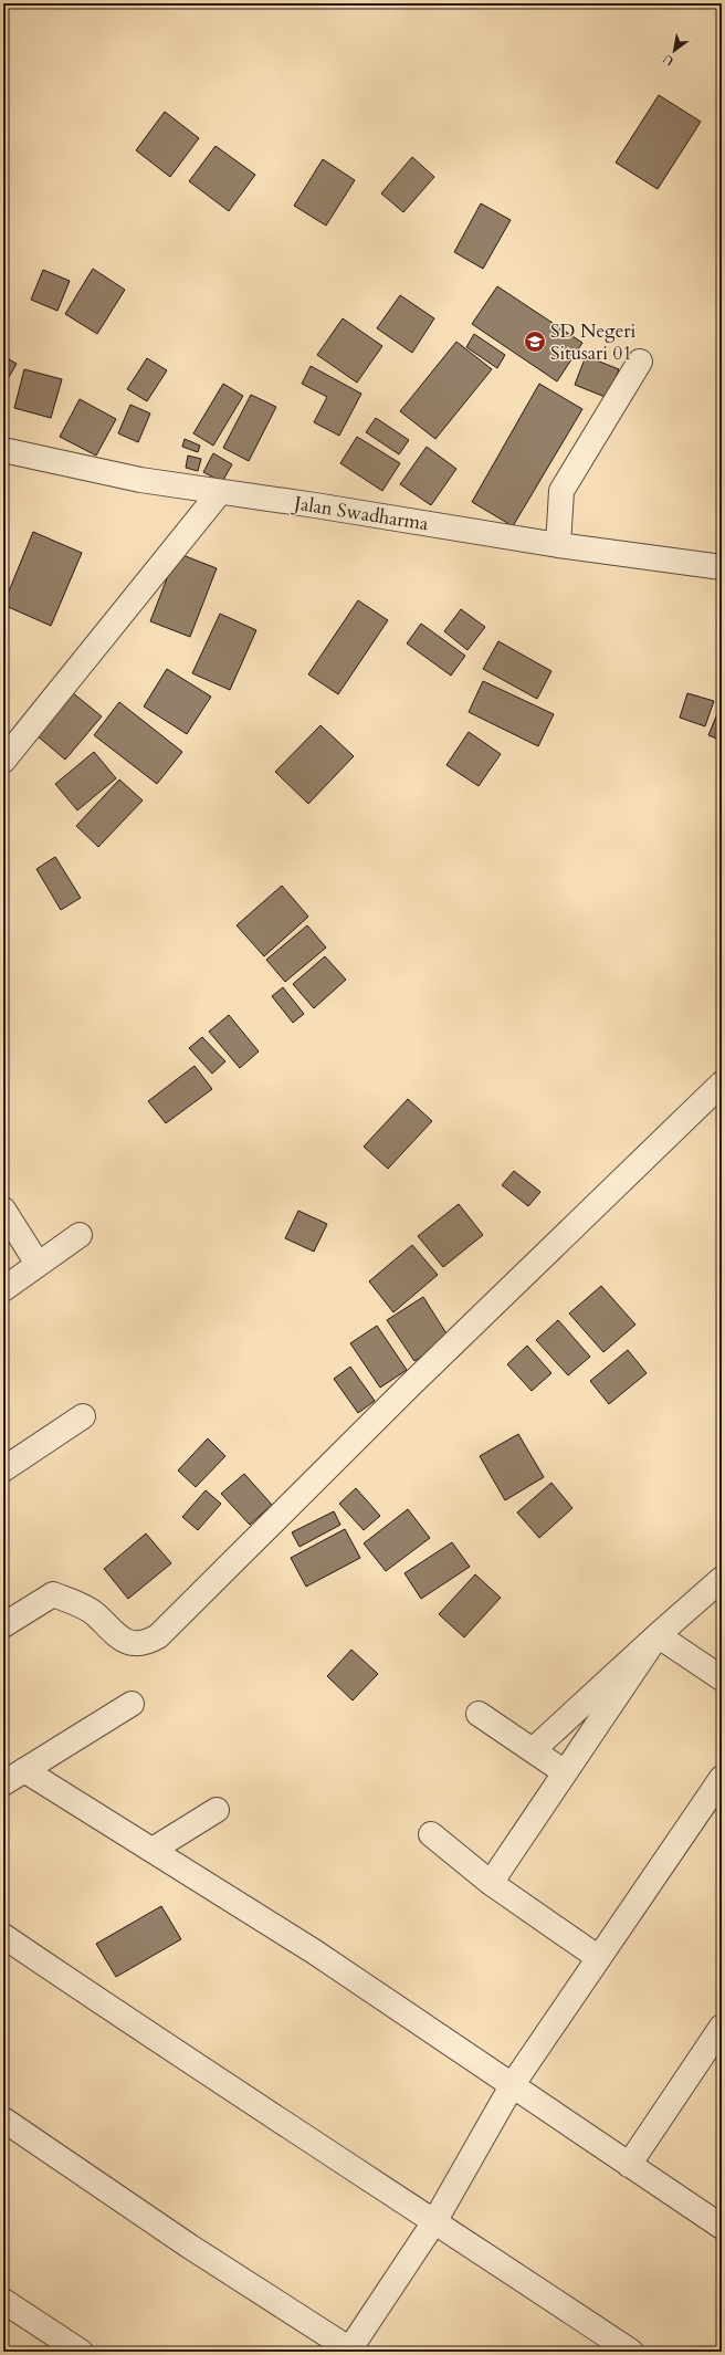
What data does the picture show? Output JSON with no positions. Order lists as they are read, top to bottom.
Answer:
{
  "streets": {
    "street": ["Jalan Swadharma"]
  },
  "places": {
    "school or university": ["SD Negeri Situsari 01"]
  },
  "north": "bottom left"
}
